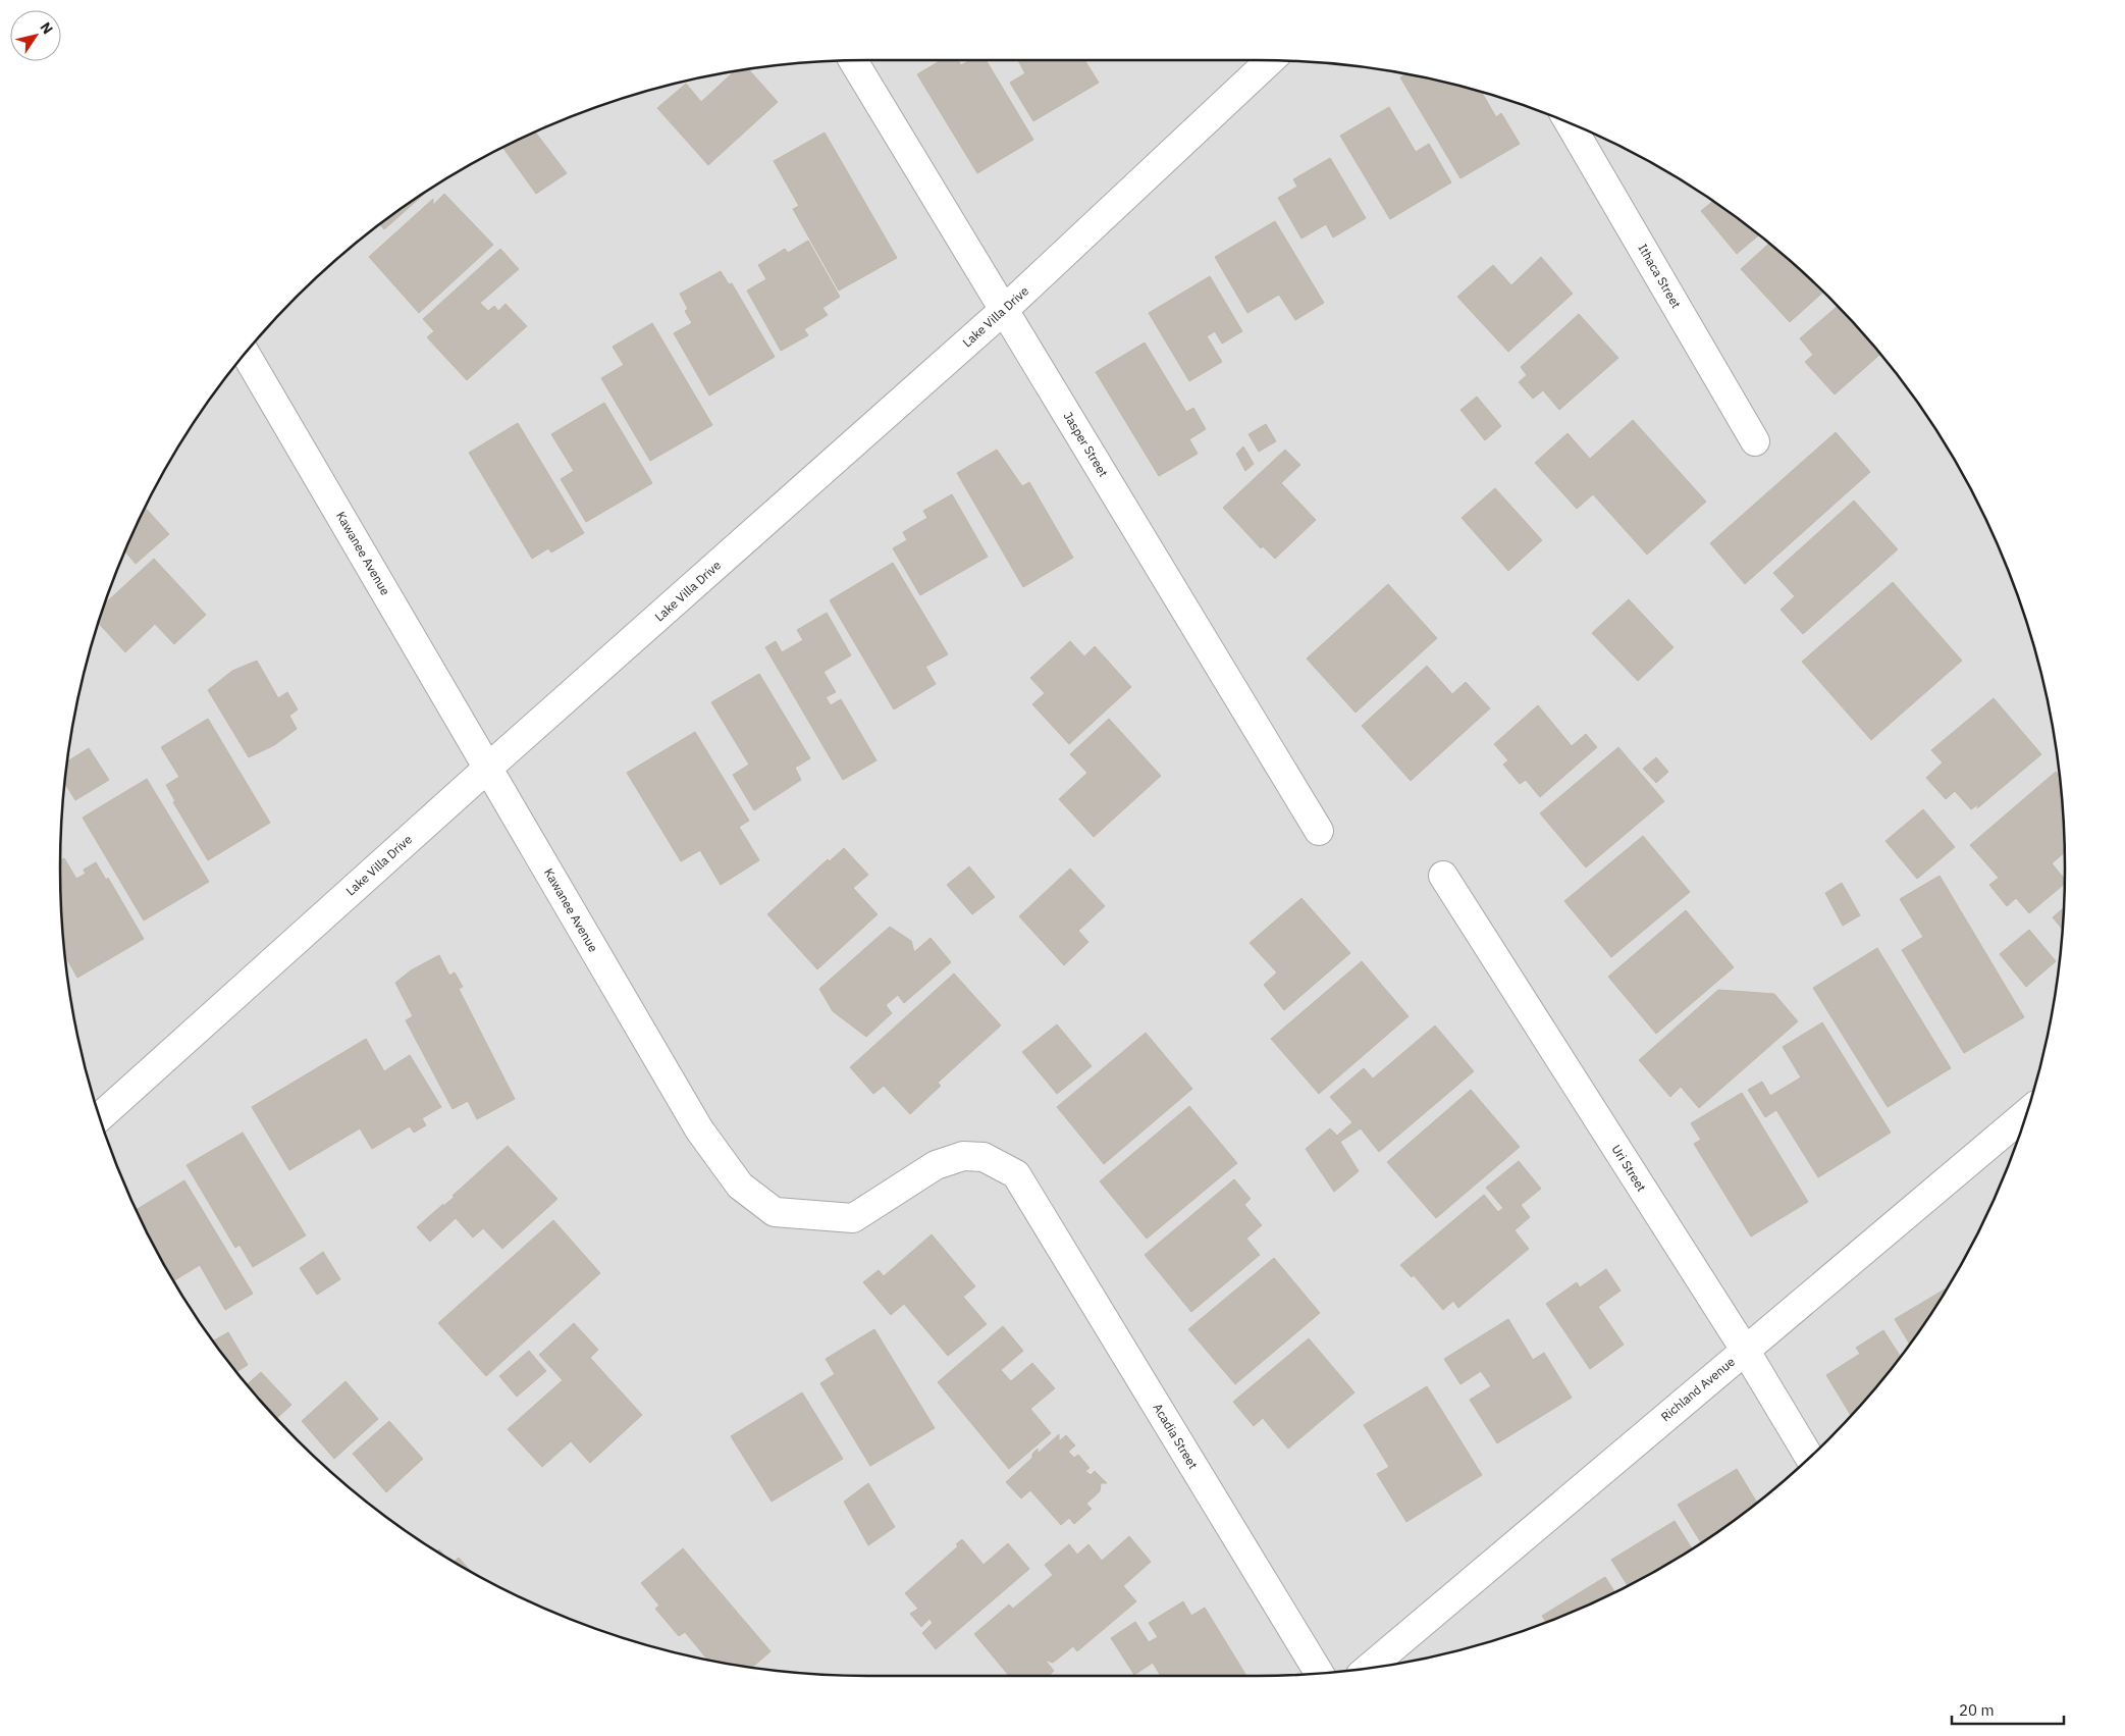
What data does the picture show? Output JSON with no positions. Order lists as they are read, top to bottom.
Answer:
{
  "streets": {
    "street": [
      "Ithaca Street",
      "Lake Villa Drive",
      "Jasper Street",
      "Kawanee Avenue",
      "Uri Street",
      "Richland Avenue",
      "Acadia Street"
    ]
  },
  "crossings": [
    ["Lake Villa Drive", "Jasper Street"],
    ["Lake Villa Drive", "Kawanee Avenue"],
    ["Kawanee Avenue", "Acadia Street"],
    ["Uri Street", "Richland Avenue"]
  ],
  "scale_bar": "20 m",
  "north": "top right"
}
